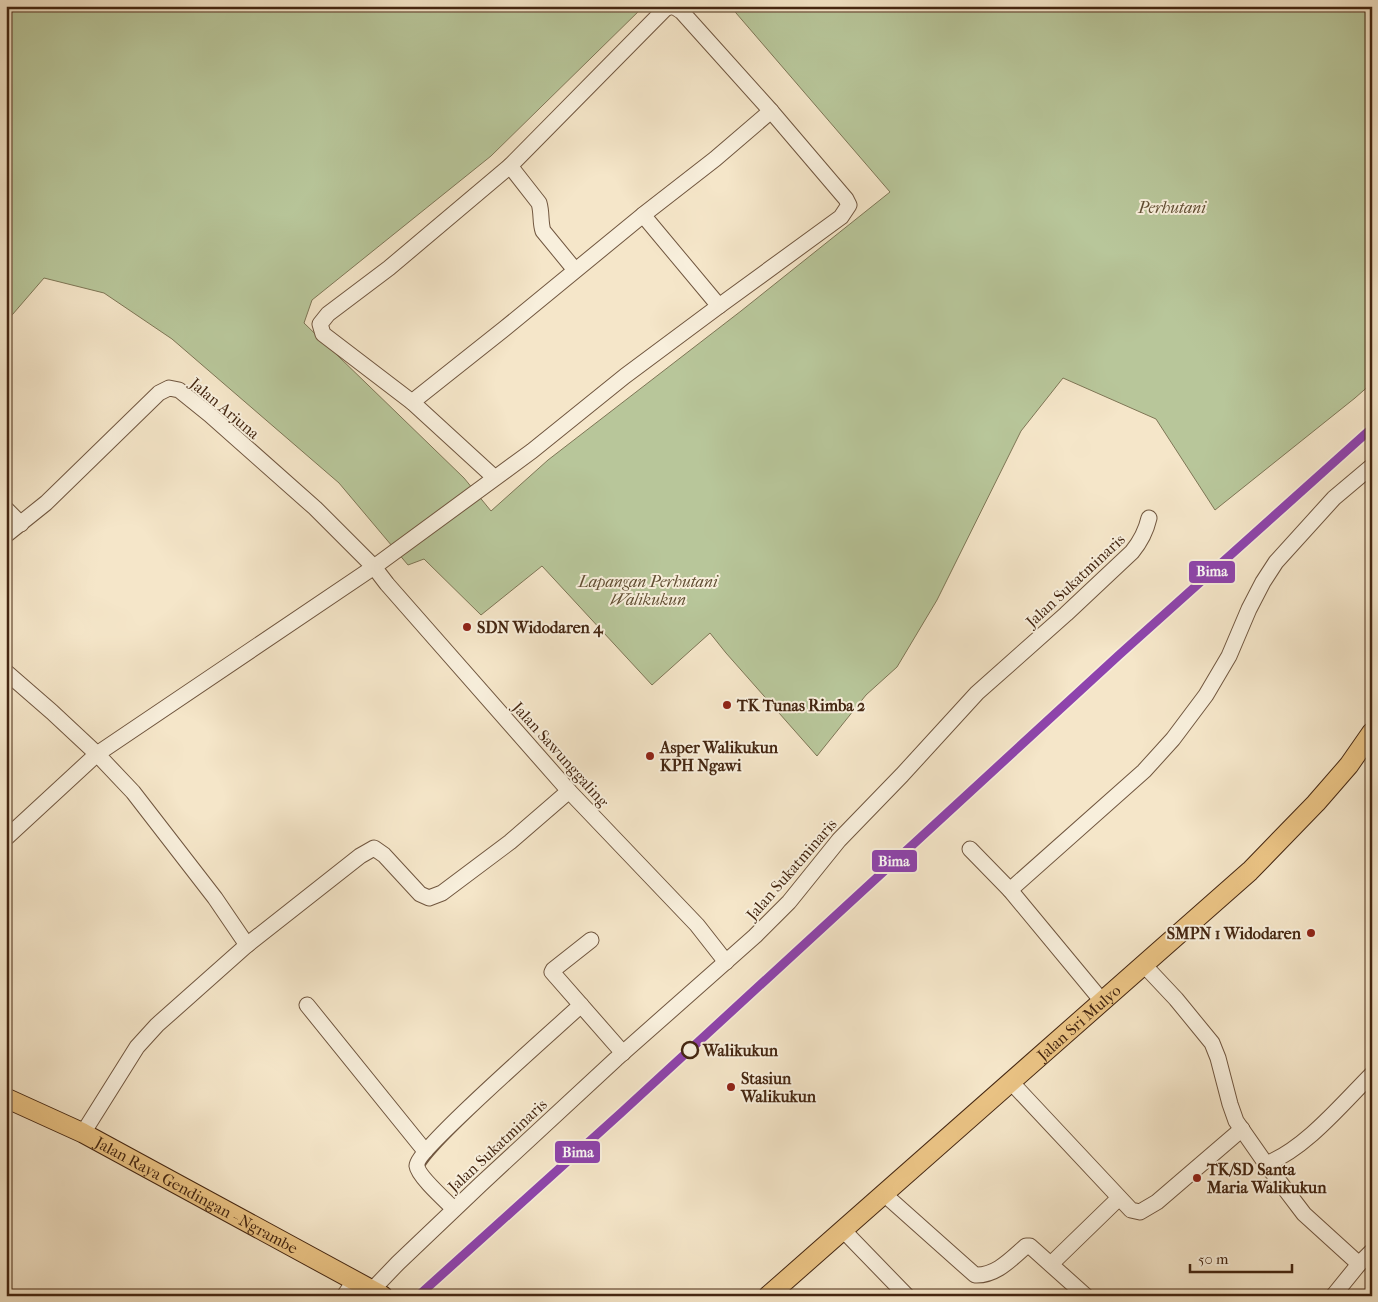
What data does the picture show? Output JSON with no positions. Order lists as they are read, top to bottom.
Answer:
{
  "streets": {
    "main road": ["Jalan Sri Mulyo", "Jalan Raya Gendingan - Ngrambe"],
    "street": ["Jalan Arjuna", "Jalan Sukatminaris", "Jalan Sawunggaling"]
  },
  "crossings": [
    ["Jalan Arjuna", "Jalan Sawunggaling"],
    ["Jalan Sukatminaris", "Jalan Sawunggaling"],
    ["Jalan Sukatminaris", "Jalan Raya Gendingan - Ngrambe"]
  ],
  "parks": ["Perhutani", "Lapangan Perhutani Walikukun"],
  "places": [
    "SDN Widodaren 4",
    "TK Tunas Rimba 2",
    "Asper Walikukun KPH Ngawi",
    "SMPN 1 Widodaren",
    "Walikukun",
    "Stasiun Walikukun",
    "TK/SD Santa Maria Walikukun"
  ],
  "lines": ["transit line Bima"],
  "scale_bar": "50 m"
}
